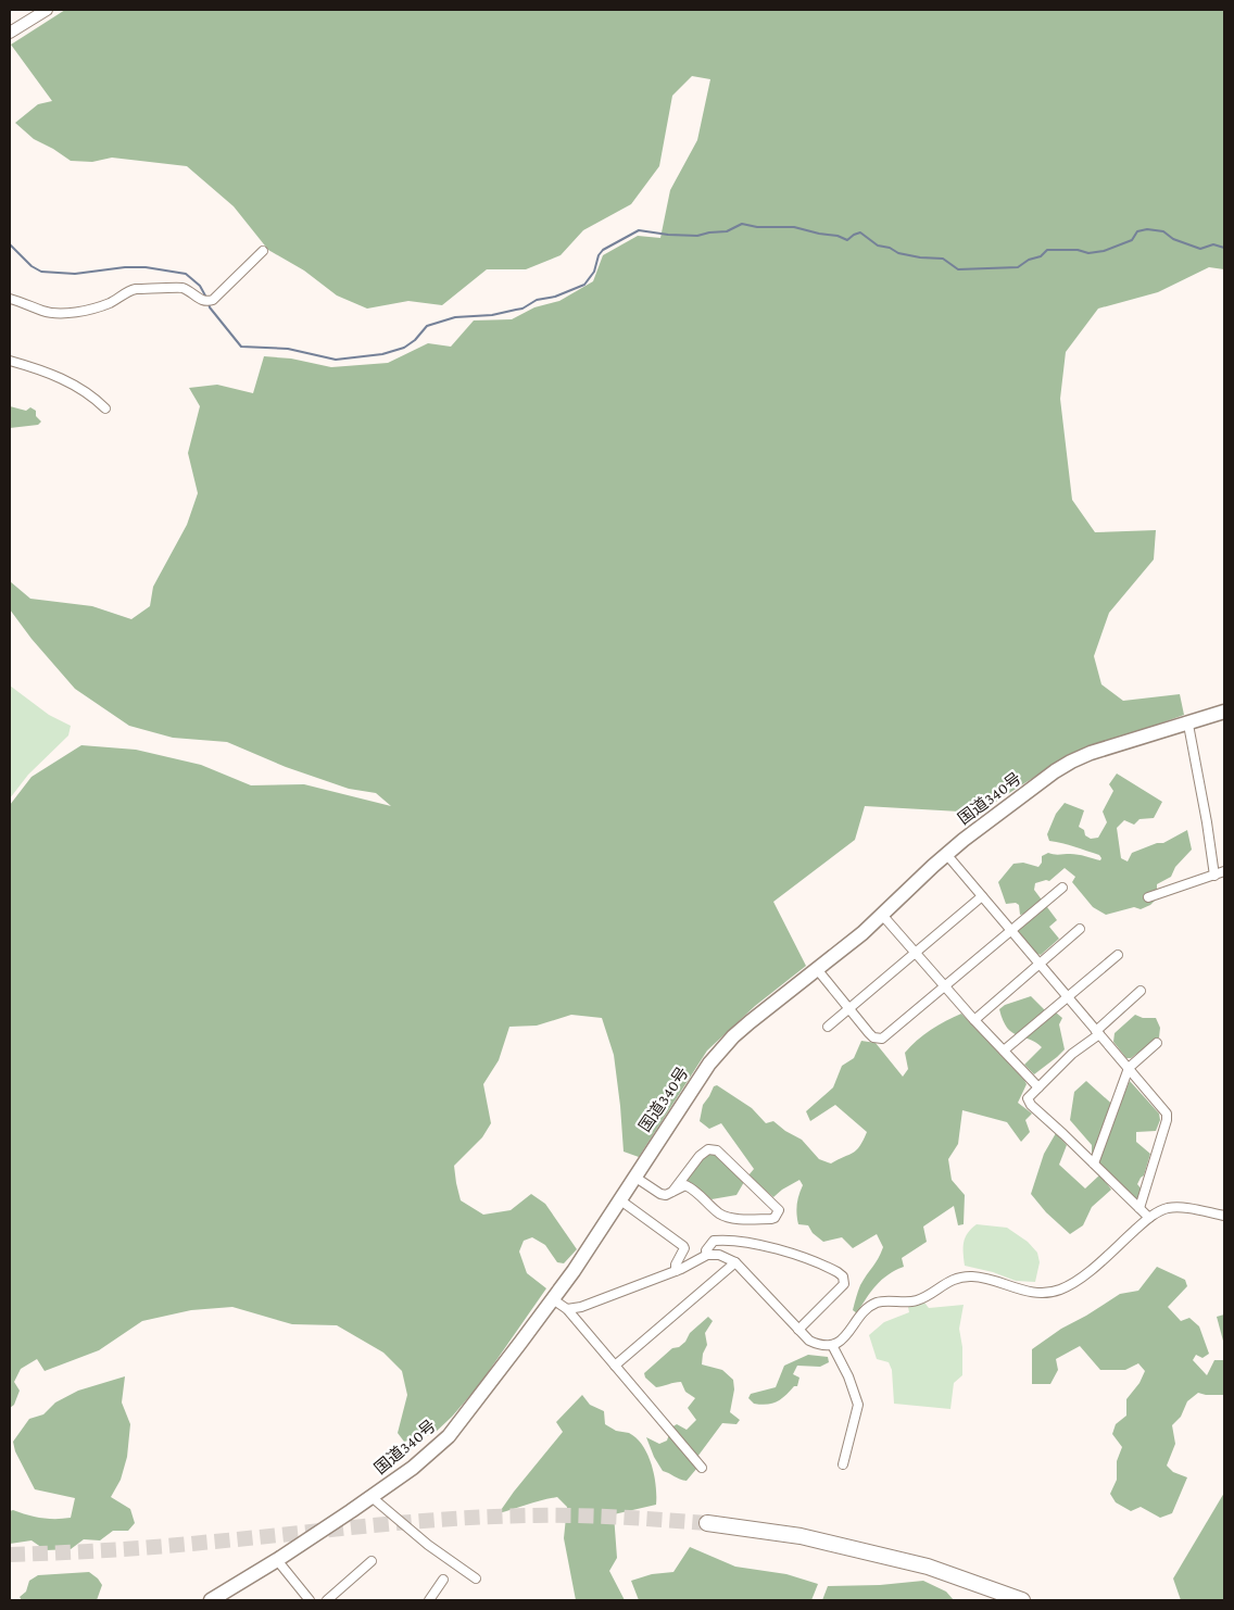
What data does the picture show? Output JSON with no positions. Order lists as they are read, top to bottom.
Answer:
{
  "streets": {
    "highway": ["国道340号"]
  }
}
